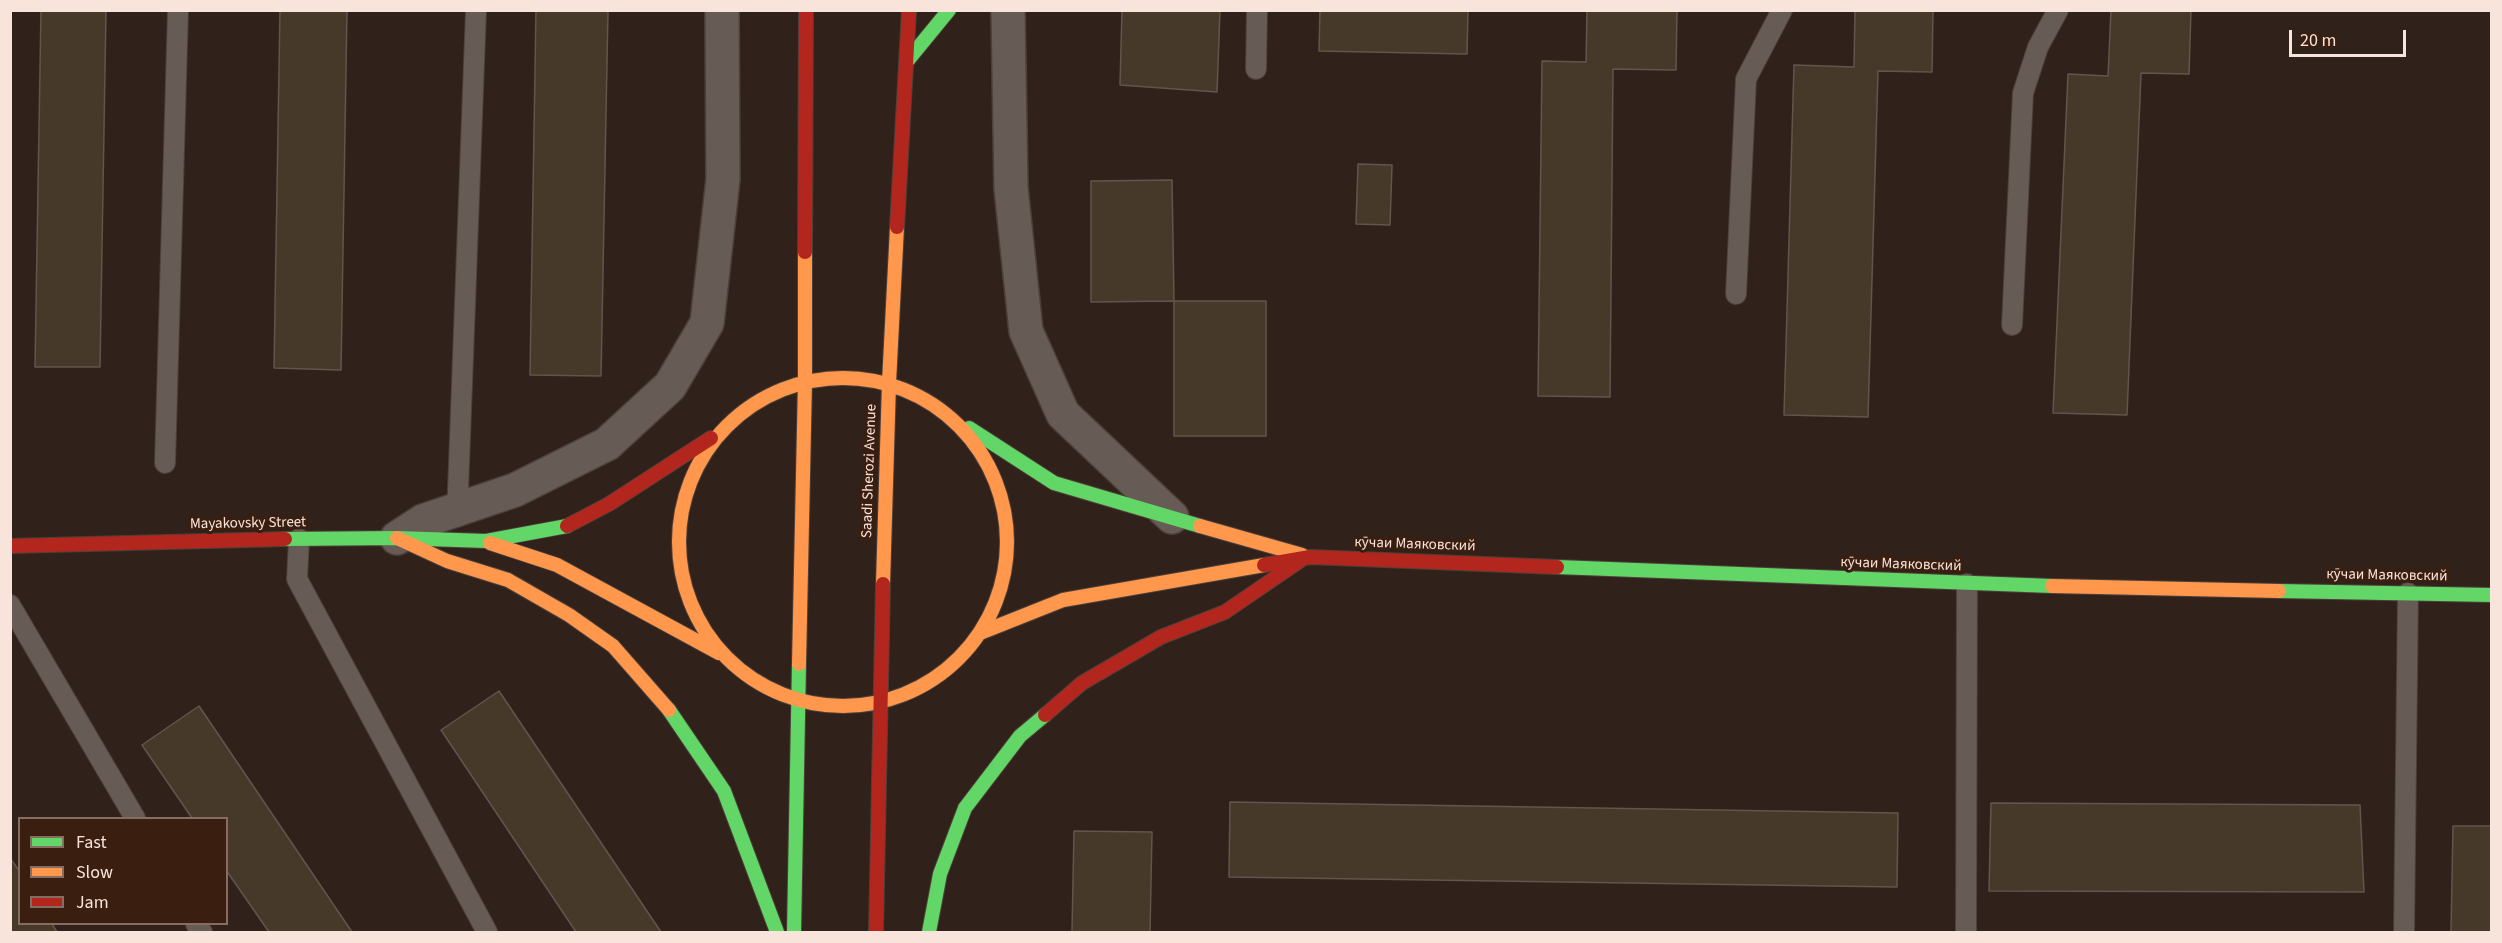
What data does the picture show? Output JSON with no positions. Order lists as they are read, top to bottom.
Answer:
{
  "streets": {
    "street": ["Saadi Sherozi Avenue", "Mayakovsky Street", "кӯчаи Маяковский"]
  },
  "crossings": [
    ["Saadi Sherozi Avenue", "кӯчаи Маяковский"]
  ],
  "legend": ["Fast", "Slow", "Jam"],
  "scale_bar": "20 m"
}
